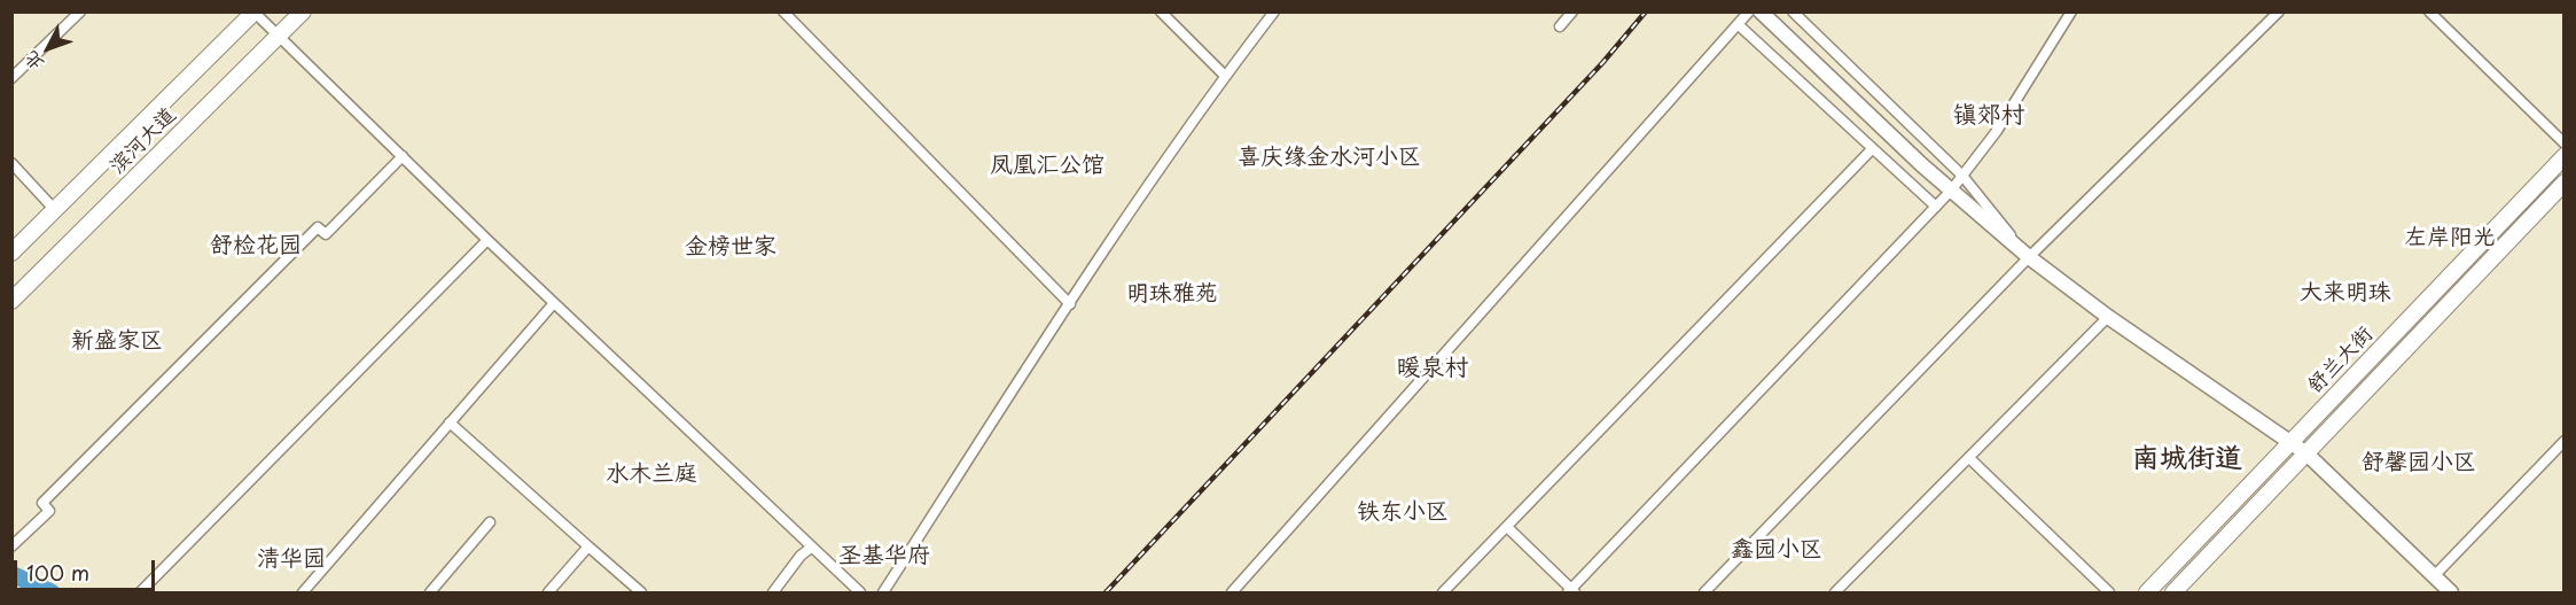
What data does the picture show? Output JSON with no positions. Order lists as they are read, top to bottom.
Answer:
{
  "streets": {
    "main road": ["滨河大道", "舒兰大街"]
  },
  "districts": [
    "镇郊村",
    "喜庆缘金水河小区",
    "凤凰汇公馆",
    "左岸阳光",
    "舒检花园",
    "金榜世家",
    "大来明珠",
    "明珠雅苑",
    "新盛家区",
    "暖泉村",
    "南城街道",
    "舒馨园小区",
    "水木兰庭",
    "铁东小区",
    "鑫园小区",
    "圣基华府",
    "清华园"
  ],
  "scale_bar": "100 m",
  "north": "bottom left"
}
